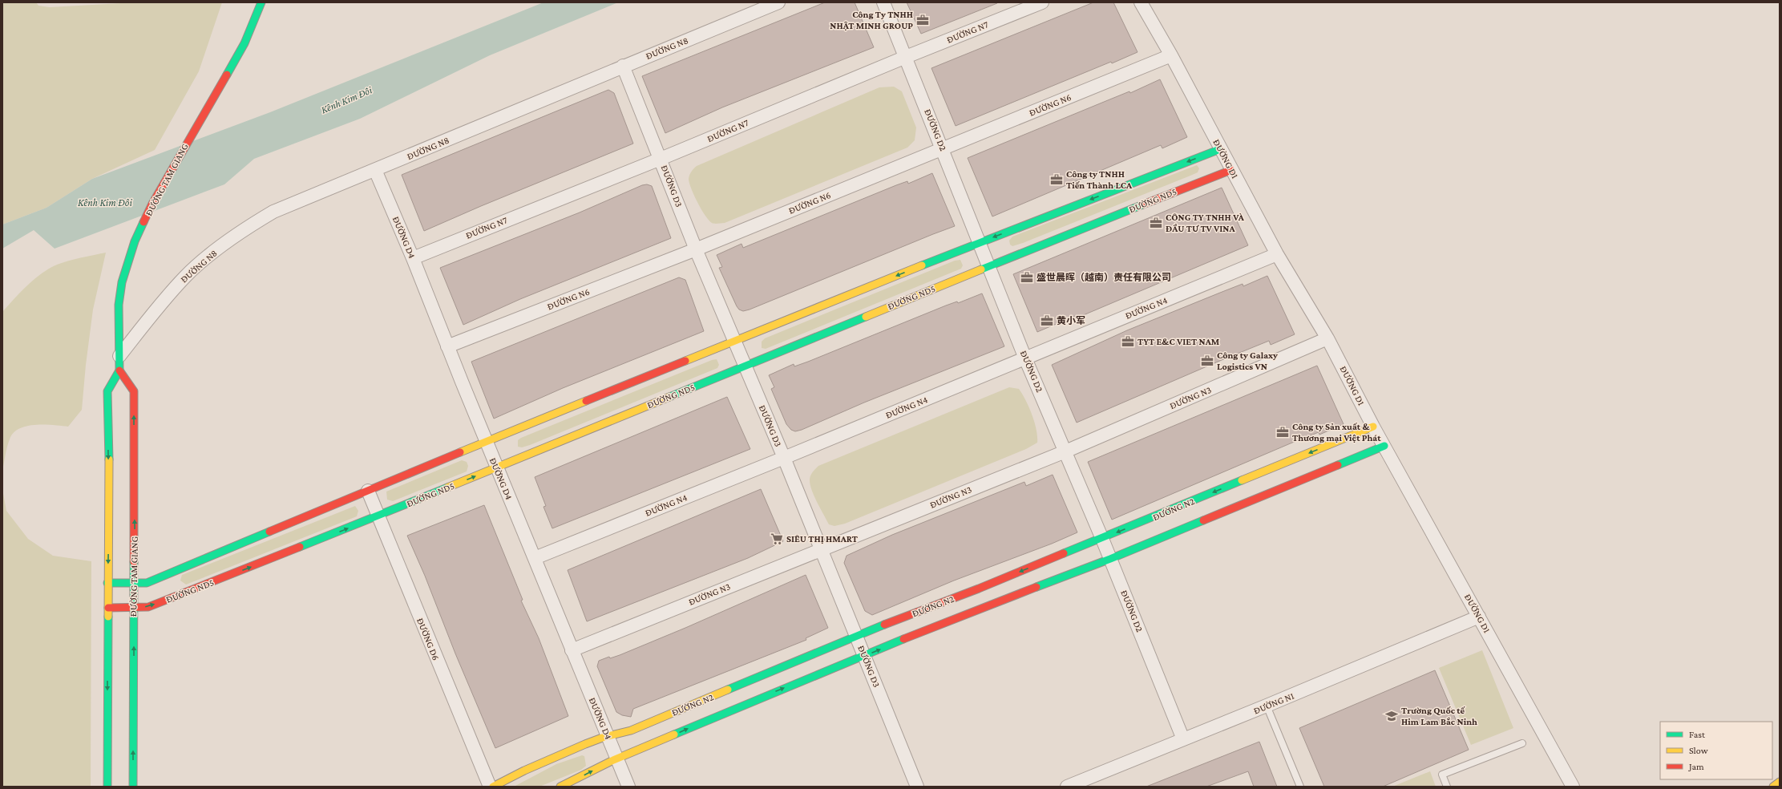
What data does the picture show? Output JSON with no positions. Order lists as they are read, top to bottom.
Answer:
{
  "streets": {
    "main road": ["ĐƯỜNG TAM GIANG", "ĐƯỜNG ND5", "ĐƯỜNG N2"],
    "street": [
      "ĐƯỜNG N7",
      "ĐƯỜNG N8",
      "ĐƯỜNG N6",
      "ĐƯỜNG D2",
      "ĐƯỜNG D1",
      "ĐƯỜNG D3",
      "ĐƯỜNG D4",
      "ĐƯỜNG N4",
      "ĐƯỜNG N3",
      "ĐƯỜNG D6",
      "ĐƯỜNG N1"
    ]
  },
  "crossings": [
    ["ĐƯỜNG N7", "ĐƯỜNG D2"],
    ["ĐƯỜNG N7", "ĐƯỜNG D3"],
    ["ĐƯỜNG N7", "ĐƯỜNG D4"],
    ["ĐƯỜNG N8", "ĐƯỜNG TAM GIANG"],
    ["ĐƯỜNG N8", "ĐƯỜNG D3"],
    ["ĐƯỜNG N8", "ĐƯỜNG D4"],
    ["ĐƯỜNG N6", "ĐƯỜNG D2"],
    ["ĐƯỜNG N6", "ĐƯỜNG D1"],
    ["ĐƯỜNG N6", "ĐƯỜNG D3"],
    ["ĐƯỜNG N6", "ĐƯỜNG D4"],
    ["ĐƯỜNG D2", "ĐƯỜNG ND5"],
    ["ĐƯỜNG D2", "ĐƯỜNG N4"],
    ["ĐƯỜNG D2", "ĐƯỜNG N3"],
    ["ĐƯỜNG D2", "ĐƯỜNG N2"],
    ["ĐƯỜNG D2", "ĐƯỜNG N1"],
    ["ĐƯỜNG D1", "ĐƯỜNG ND5"],
    ["ĐƯỜNG D1", "ĐƯỜNG N4"],
    ["ĐƯỜNG D1", "ĐƯỜNG N3"],
    ["ĐƯỜNG D1", "ĐƯỜNG N2"],
    ["ĐƯỜNG D1", "ĐƯỜNG N1"],
    ["ĐƯỜNG TAM GIANG", "ĐƯỜNG ND5"],
    ["ĐƯỜNG D3", "ĐƯỜNG ND5"],
    ["ĐƯỜNG D3", "ĐƯỜNG N4"],
    ["ĐƯỜNG D3", "ĐƯỜNG N3"],
    ["ĐƯỜNG D3", "ĐƯỜNG N2"],
    ["ĐƯỜNG ND5", "ĐƯỜNG D4"],
    ["ĐƯỜNG ND5", "ĐƯỜNG D6"],
    ["ĐƯỜNG D4", "ĐƯỜNG N4"],
    ["ĐƯỜNG D4", "ĐƯỜNG N3"],
    ["ĐƯỜNG D4", "ĐƯỜNG N2"]
  ],
  "water": ["Kênh Kim Đôi"],
  "places": {
    "office": [
      "Công Ty TNHH NHẬT MINH GROUP",
      "Công ty TNHH Tiến Thành LCA",
      "CÔNG TY TNHH VÀ ĐẦU TƯ TV VINA",
      "盛世晨晖（越南）责任有限公司",
      "黄小军",
      "TYT E&C VIET NAM",
      "Công ty Galaxy Logistics VN",
      "Công ty Sản xuất & Thương mại Việt Phát"
    ],
    "supermarket": ["SIÊU THỊ HMART"],
    "school or university": ["Trường Quốc tế Him Lam Bắc Ninh"]
  },
  "legend": ["Fast", "Slow", "Jam"]
}
